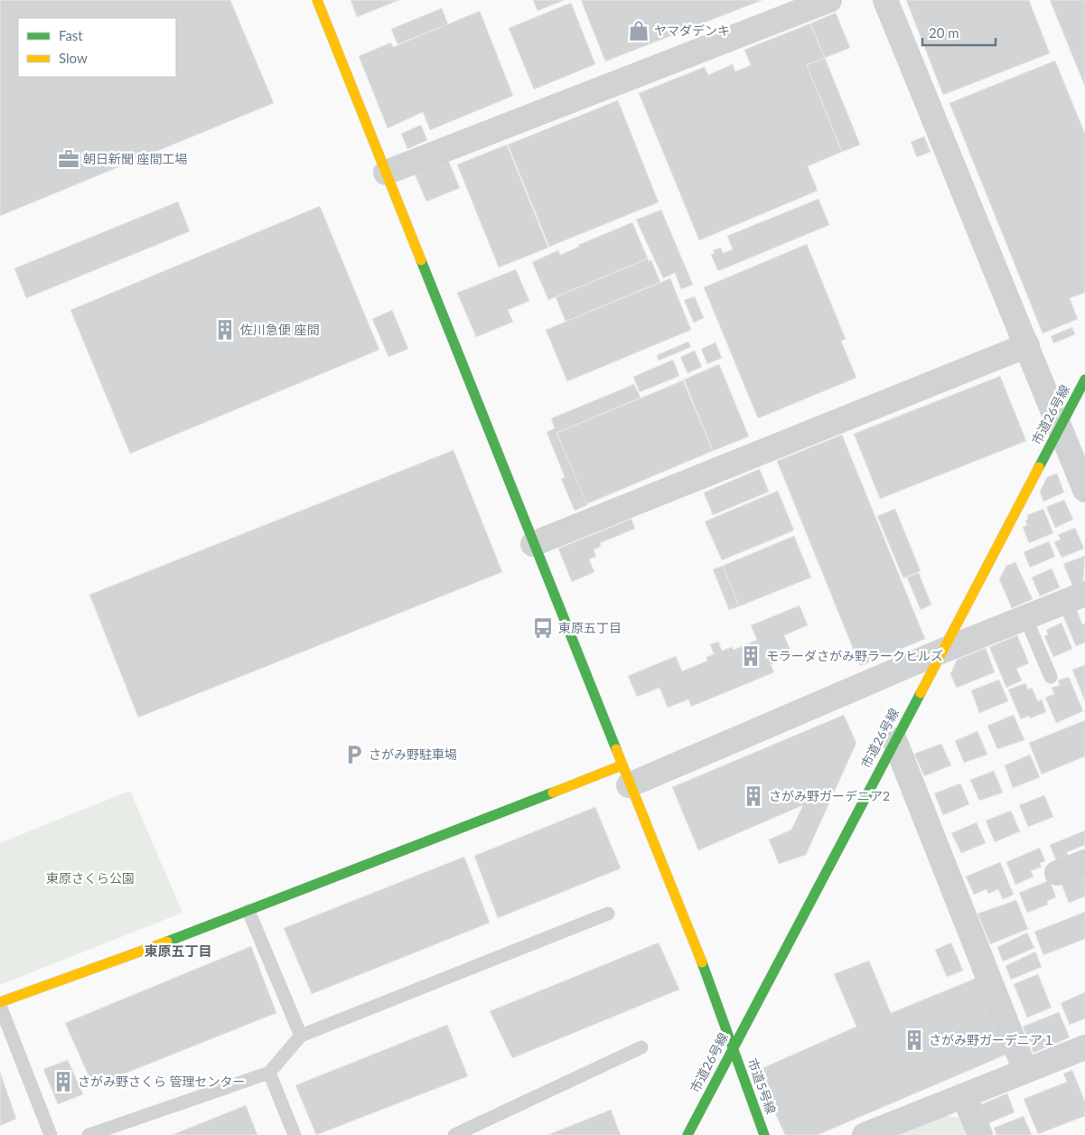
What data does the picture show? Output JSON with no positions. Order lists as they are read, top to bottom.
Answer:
{
  "streets": {
    "street": ["市道26号線", "市道5号線"]
  },
  "crossings": [
    ["市道26号線", "市道5号線"]
  ],
  "districts": ["東原五丁目"],
  "parks": ["東原さくら公園"],
  "places": {
    "shop": ["ヤマダデンキ"],
    "office": ["朝日新聞 座間工場"],
    "building": [
      "佐川急便 座間",
      "モラーダさがみ野ラークヒルズ",
      "さがみ野ガーデニア2",
      "さがみ野ガーデニア１",
      "さがみ野さくら 管理センター"
    ],
    "bus stop": ["東原五丁目"],
    "parking": ["さがみ野駐車場"]
  },
  "legend": ["Fast", "Slow"],
  "scale_bar": "20 m"
}
